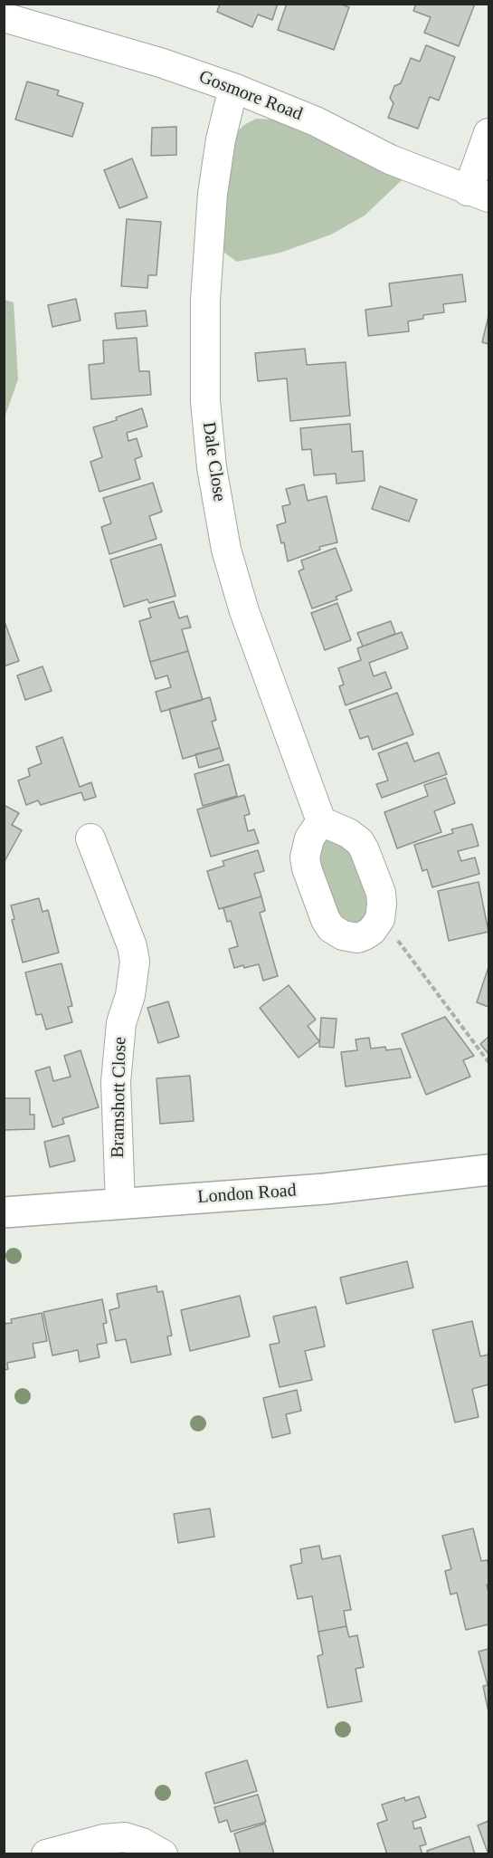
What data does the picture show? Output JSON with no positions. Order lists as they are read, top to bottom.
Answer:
{
  "streets": {
    "main road": ["London Road"],
    "street": ["Gosmore Road", "Dale Close", "Bramshott Close"]
  },
  "crossings": [
    ["Gosmore Road", "Dale Close"],
    ["Bramshott Close", "London Road"]
  ]
}
